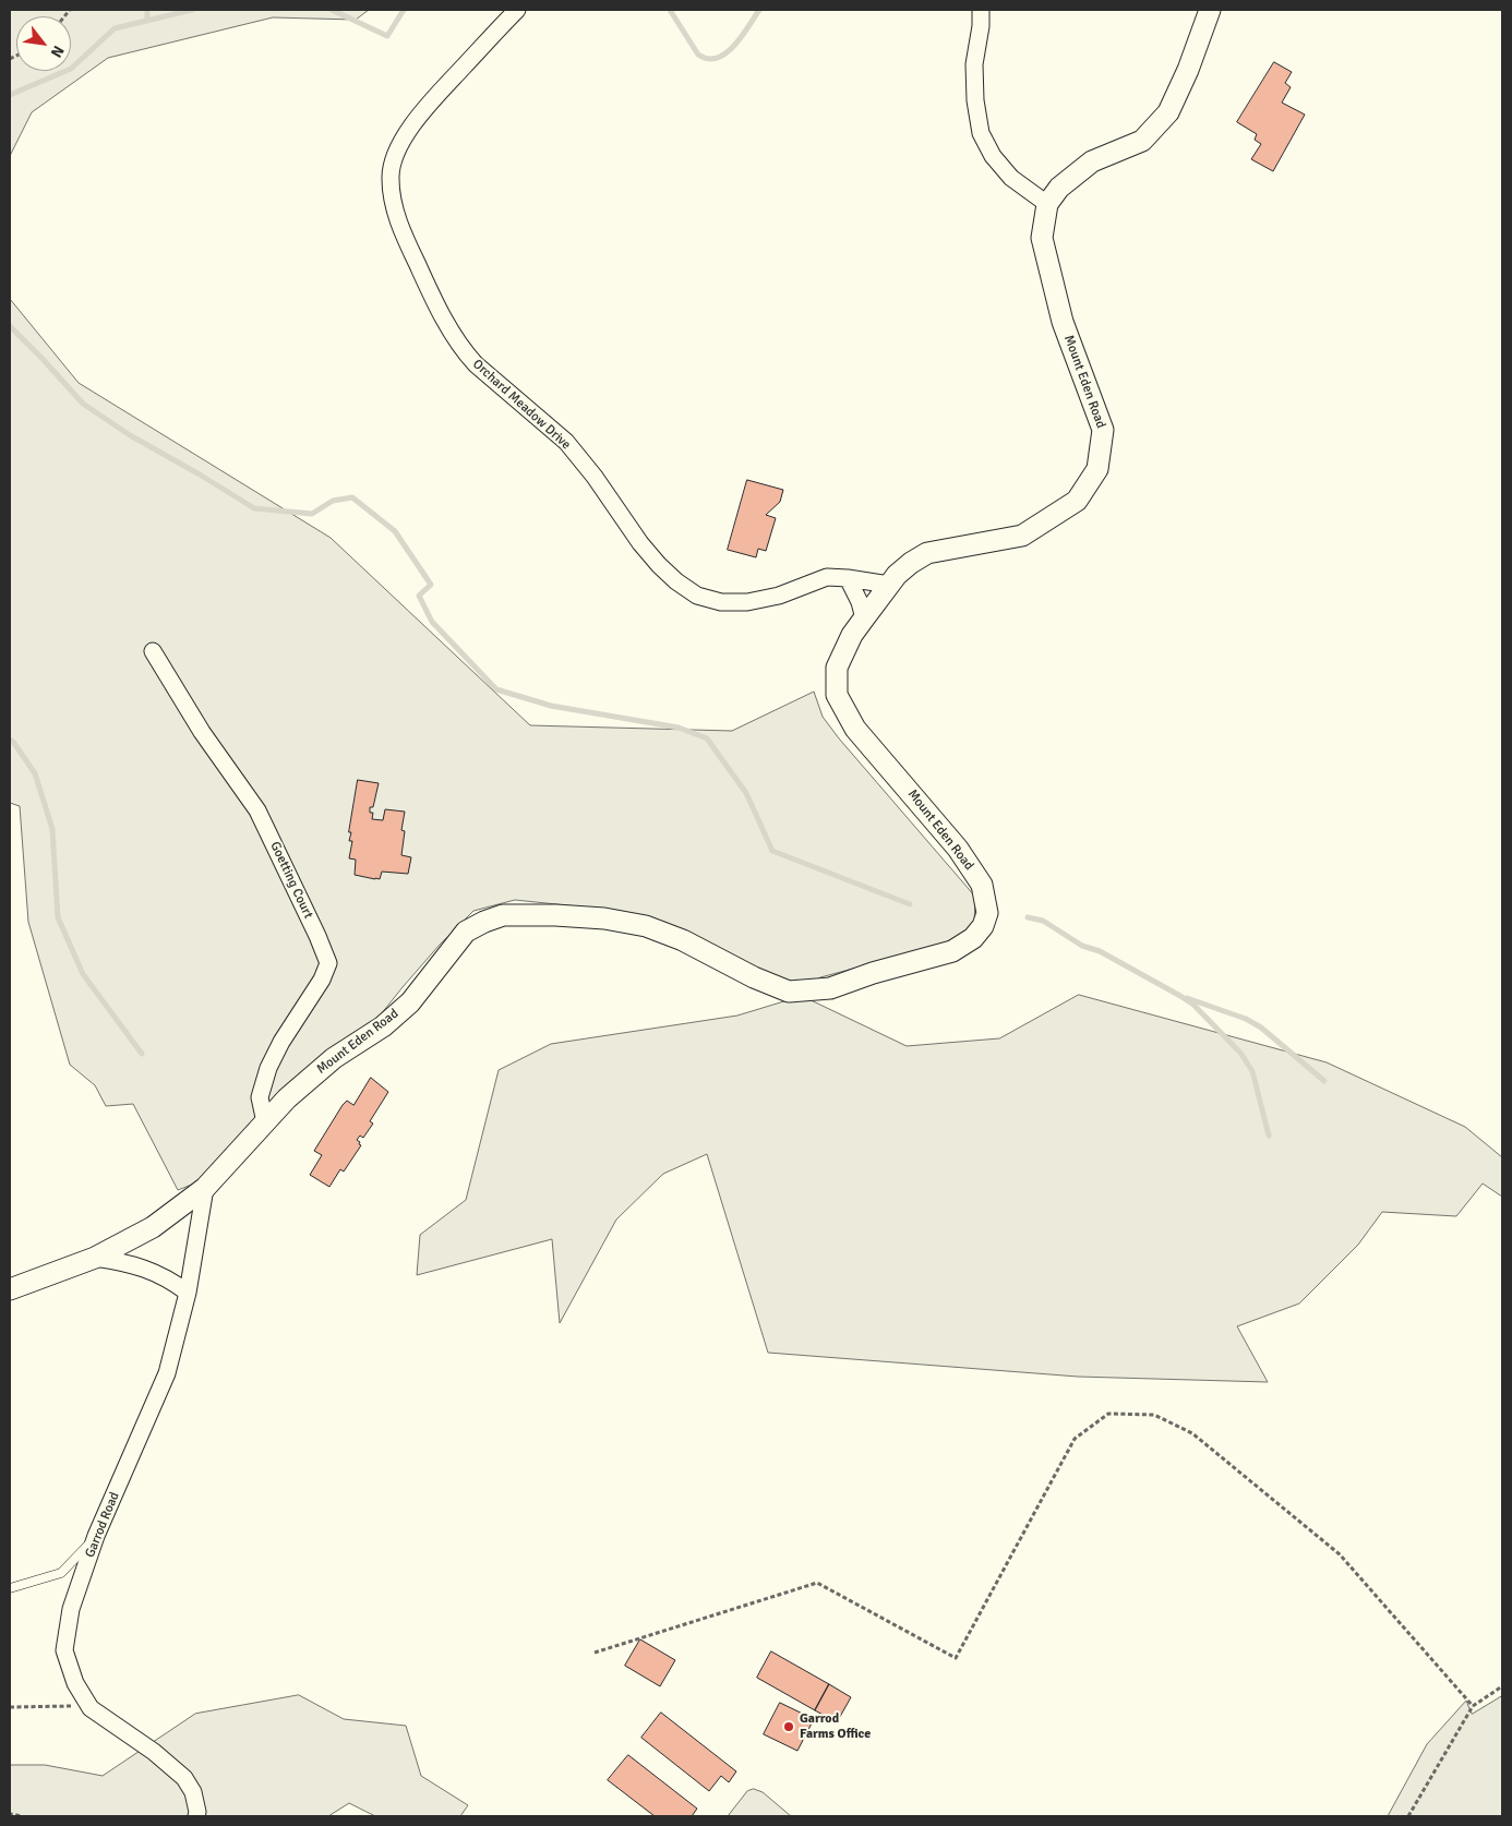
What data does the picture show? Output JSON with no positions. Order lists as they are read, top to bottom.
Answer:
{
  "streets": {
    "street": [
      "Mount Eden Road",
      "Orchard Meadow Drive",
      "Goetting Court",
      "Garrod Road"
    ]
  },
  "crossings": [
    ["Mount Eden Road", "Orchard Meadow Drive"],
    ["Mount Eden Road", "Goetting Court"],
    ["Mount Eden Road", "Garrod Road"]
  ],
  "places": ["Garrod Farms Office"],
  "north": "bottom right"
}
